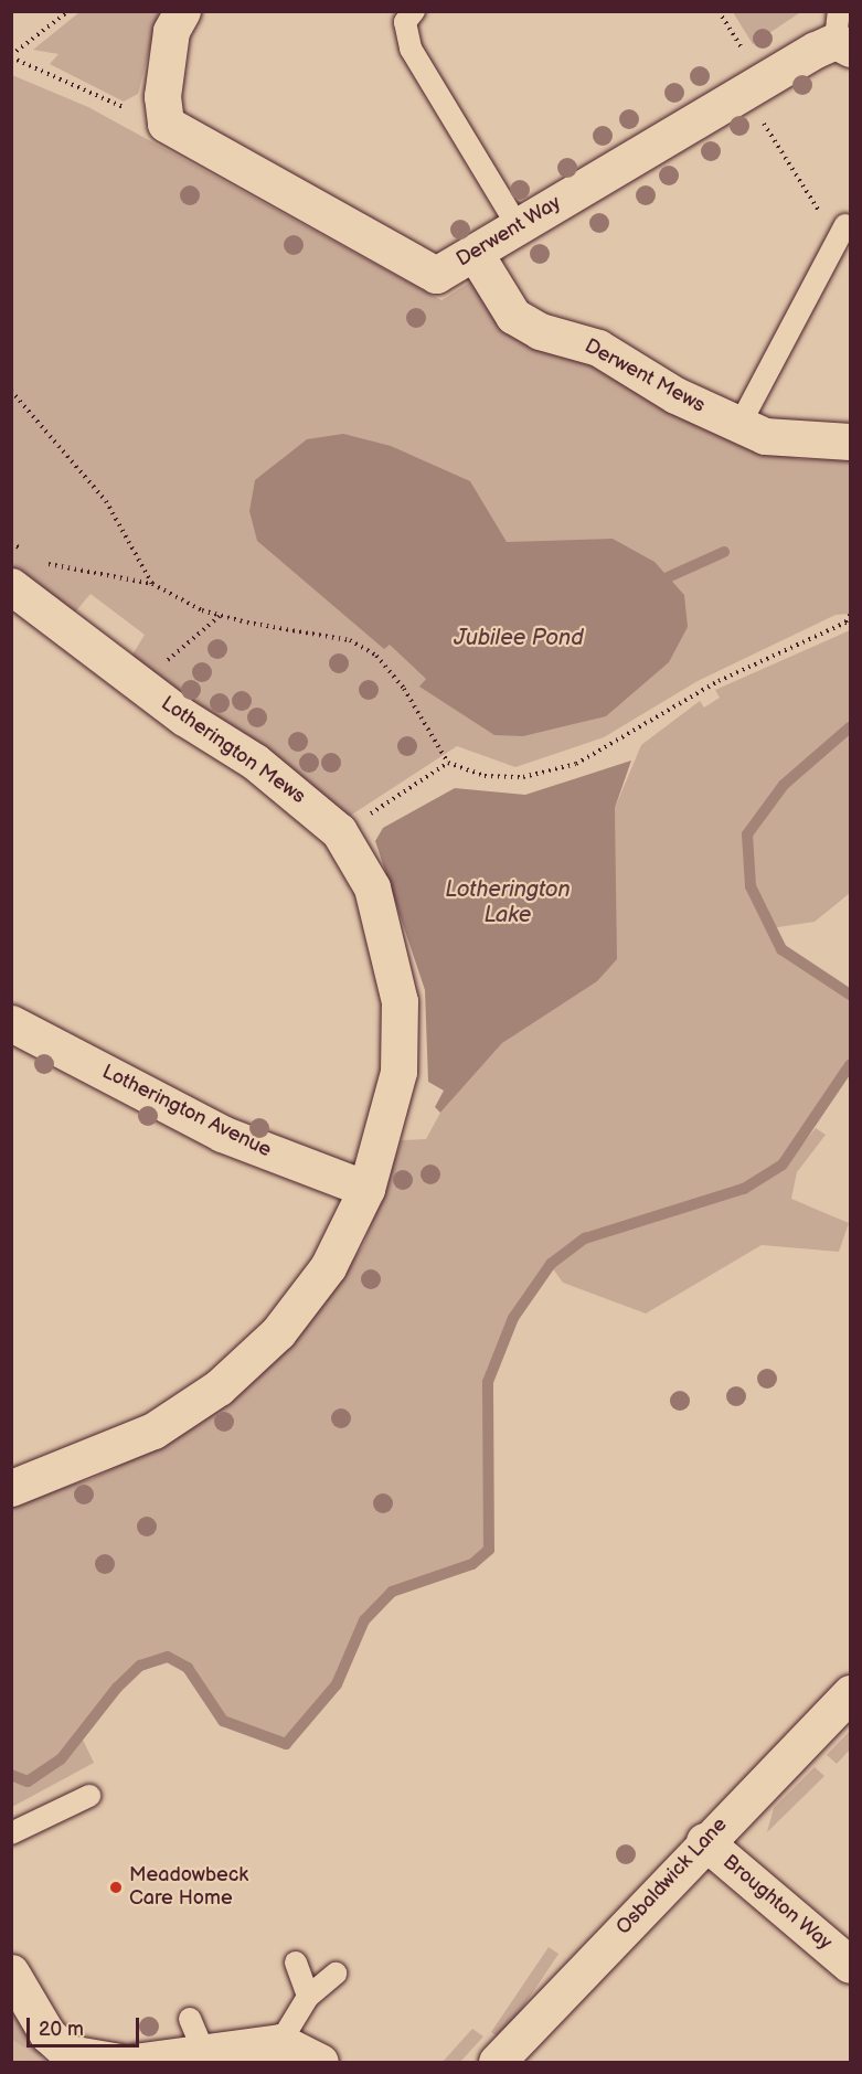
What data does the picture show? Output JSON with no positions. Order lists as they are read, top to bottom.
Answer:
{
  "streets": {
    "street": [
      "Derwent Way",
      "Derwent Mews",
      "Lotherington Mews",
      "Lotherington Avenue",
      "Osbaldwick Lane",
      "Broughton Way"
    ]
  },
  "crossings": [
    ["Derwent Way", "Derwent Mews"],
    ["Lotherington Mews", "Lotherington Avenue"],
    ["Osbaldwick Lane", "Broughton Way"]
  ],
  "water": ["Jubilee Pond", "Lotherington Lake"],
  "places": ["Meadowbeck Care Home"],
  "scale_bar": "20 m"
}
